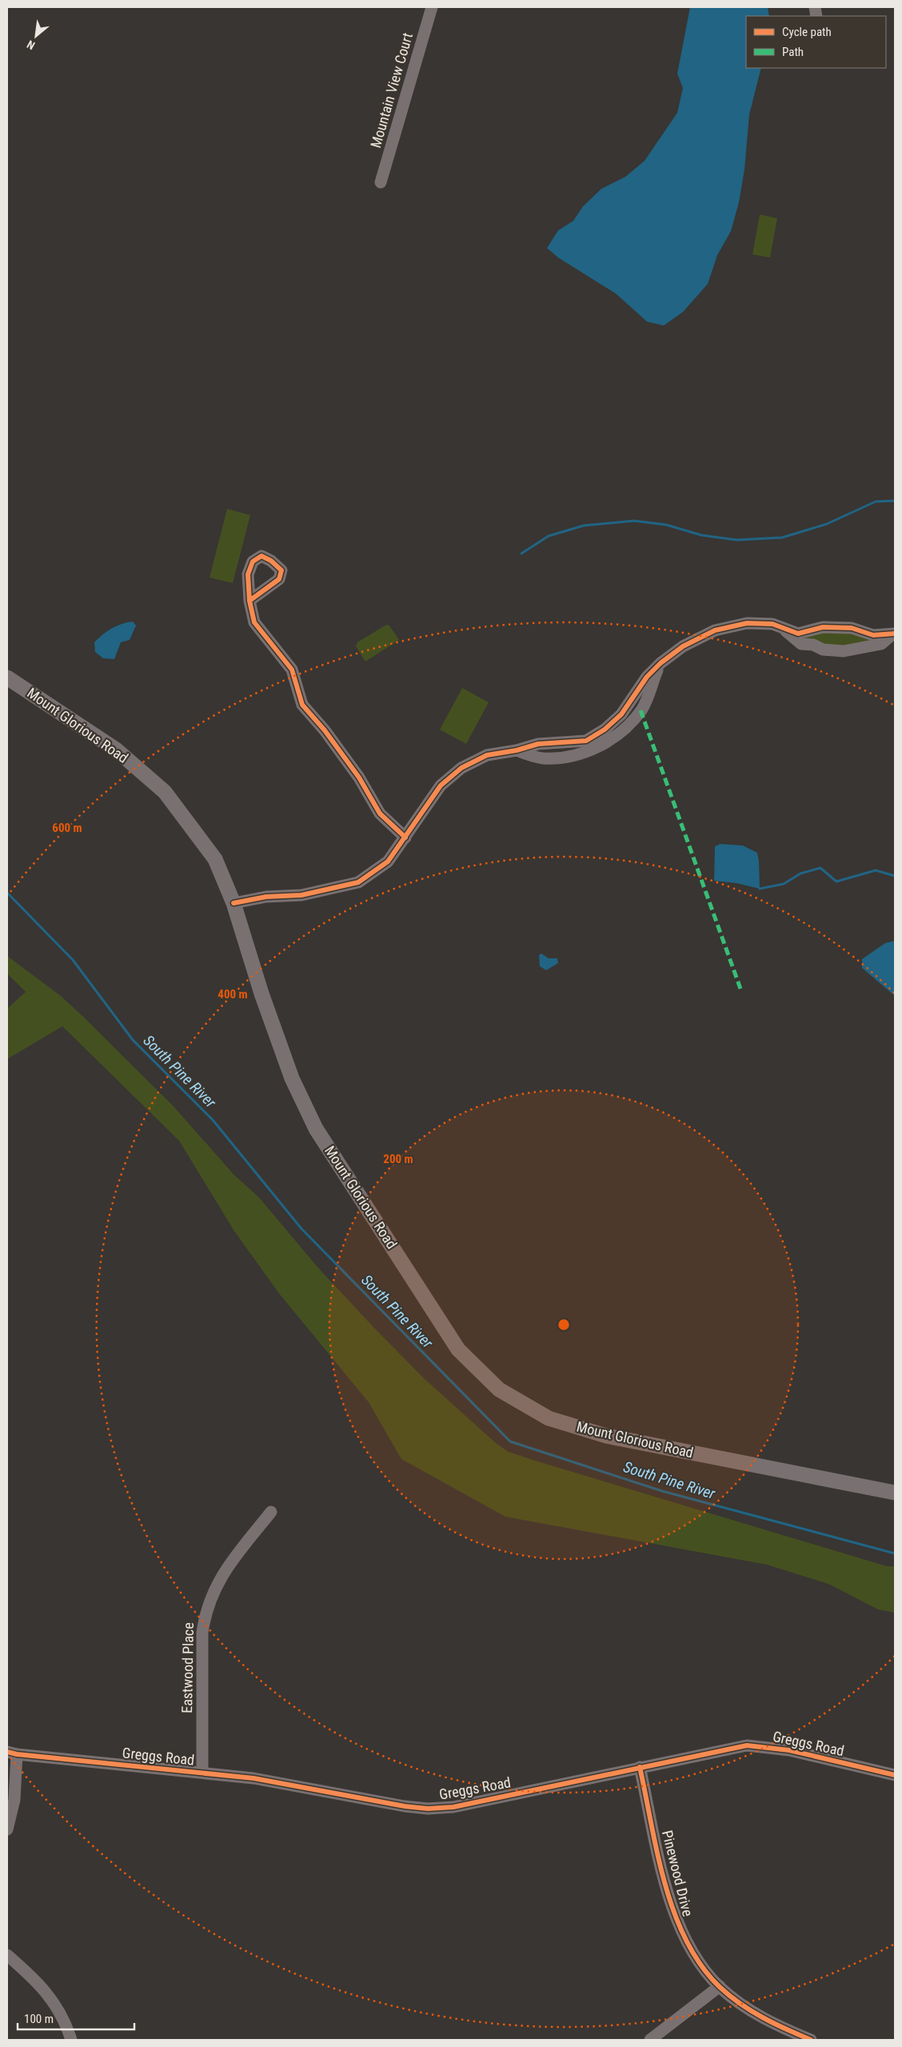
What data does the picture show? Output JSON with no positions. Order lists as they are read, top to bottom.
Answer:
{
  "streets": {
    "main road": ["Mount Glorious Road"],
    "street": [
      "Mountain View Court",
      "Eastwood Place",
      "Greggs Road",
      "Pinewood Drive"
    ]
  },
  "crossings": [
    ["Eastwood Place", "Greggs Road"],
    ["Greggs Road", "Pinewood Drive"]
  ],
  "water": ["South Pine River"],
  "legend": ["Cycle path", "Path"],
  "scale_bar": "100 m",
  "north": "bottom left",
  "rings": ["600 m", "400 m", "200 m"]
}
